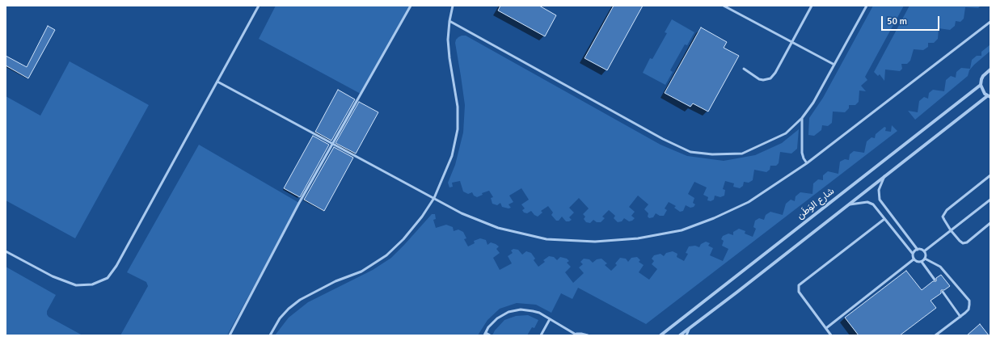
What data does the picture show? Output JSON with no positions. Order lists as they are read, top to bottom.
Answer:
{
  "streets": {
    "street": ["شارع الوَطَن"]
  },
  "scale_bar": "50 m"
}
